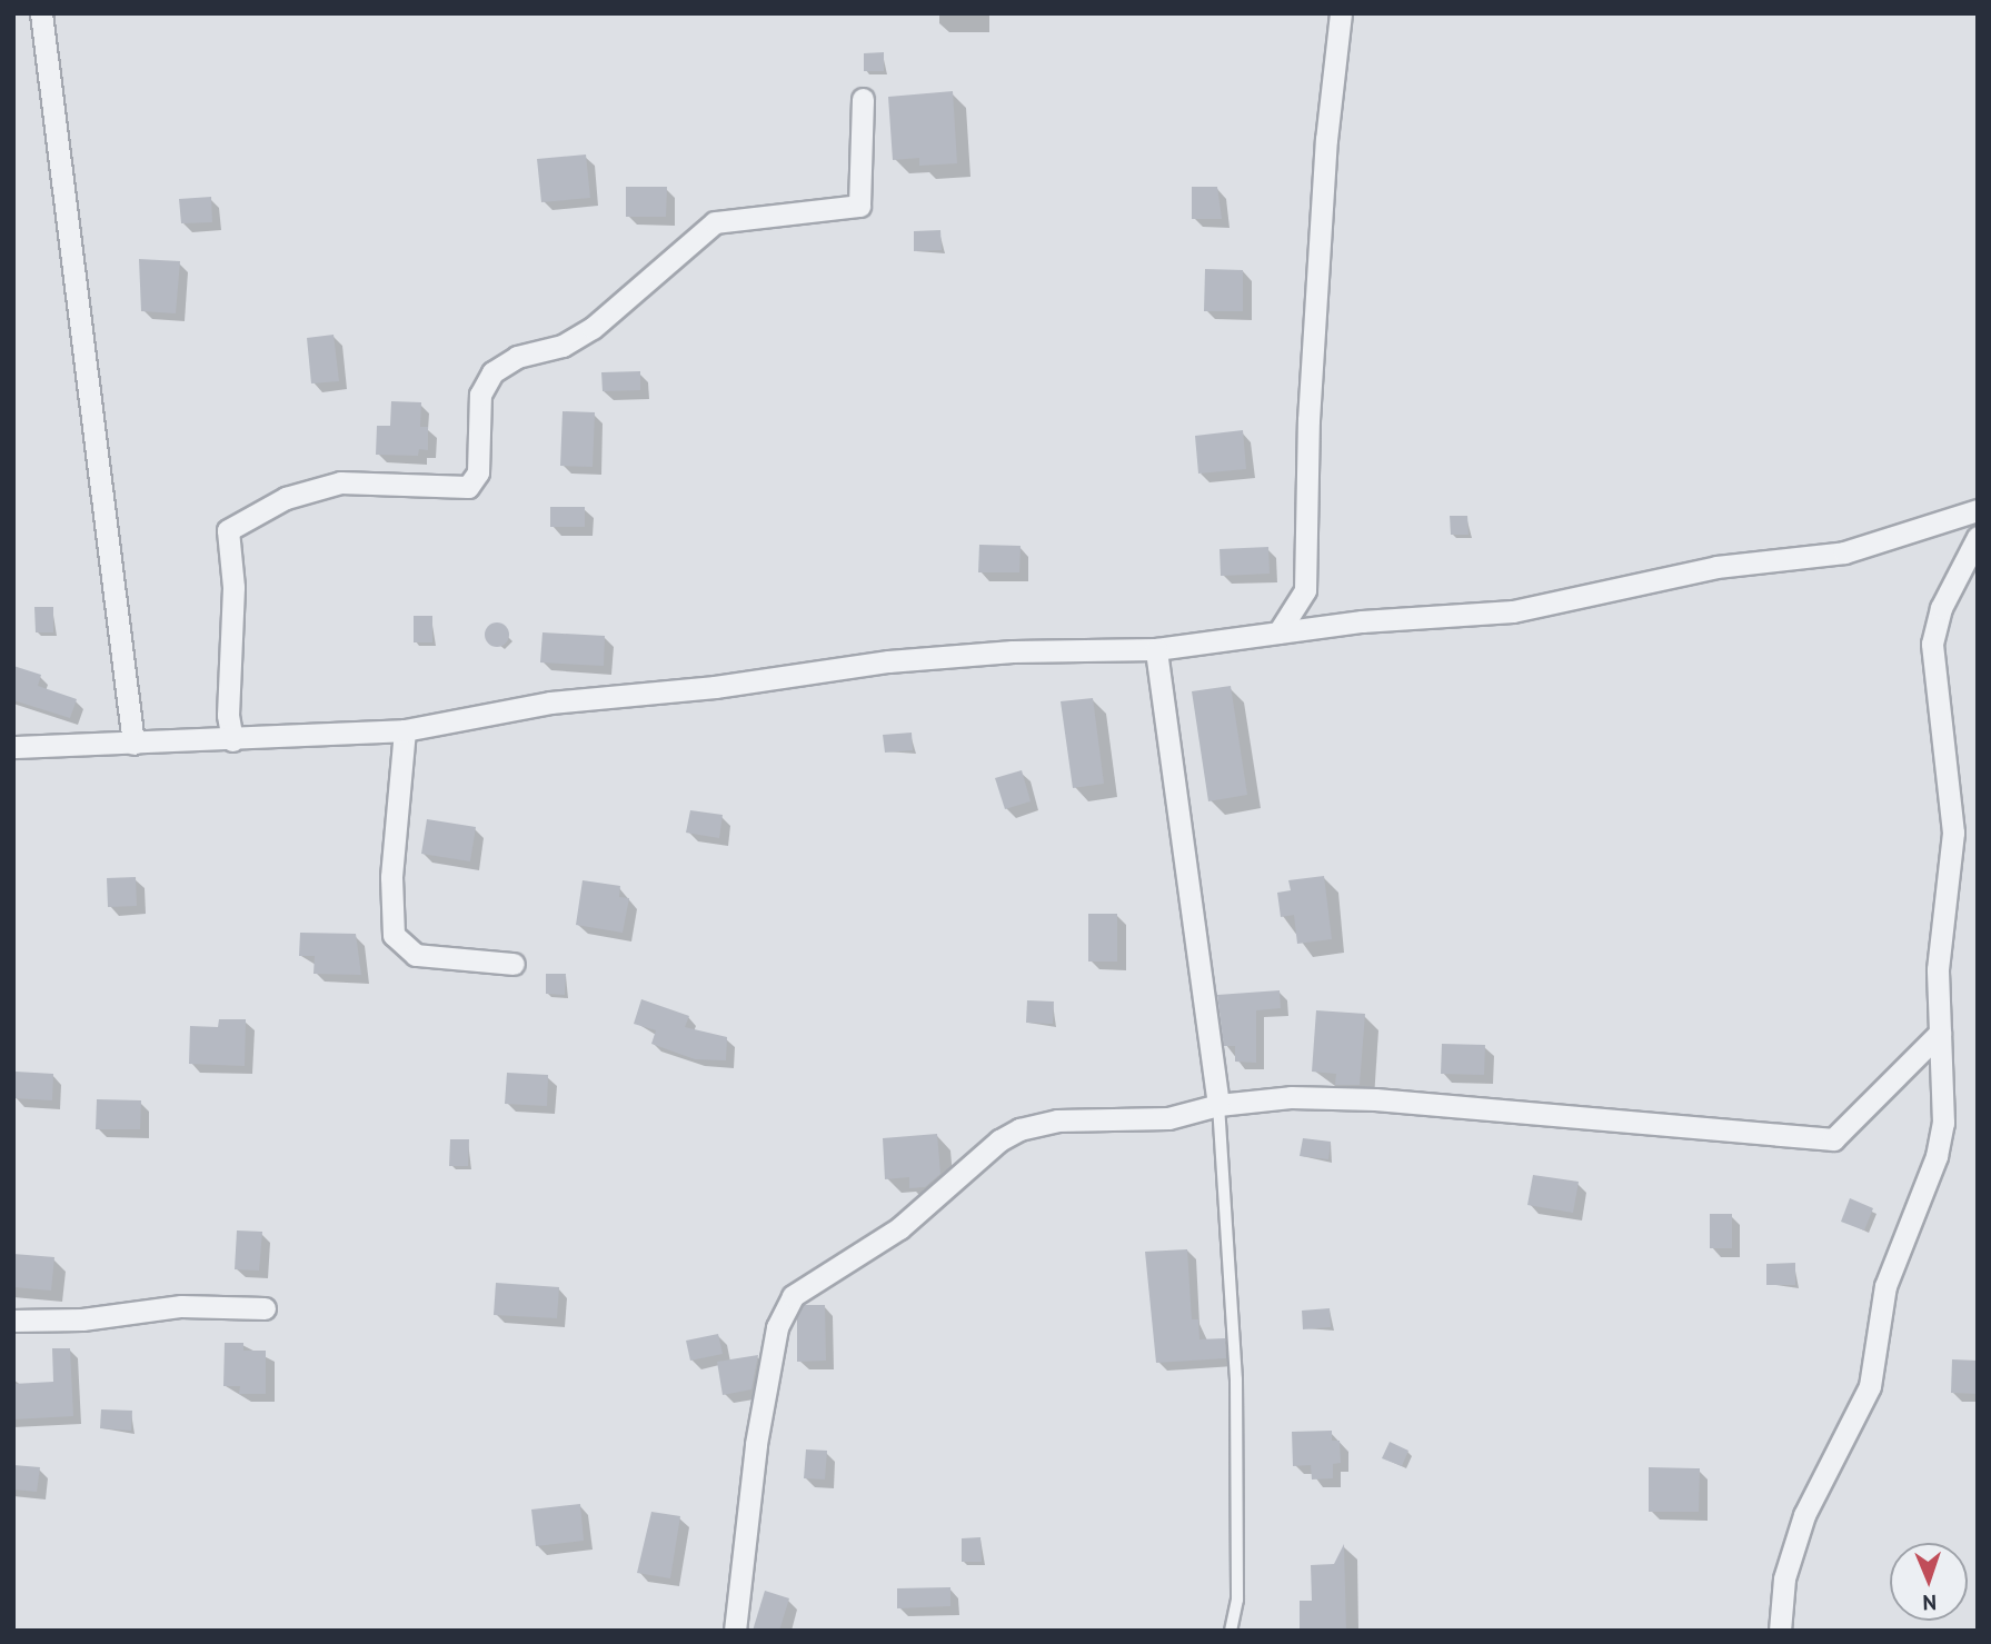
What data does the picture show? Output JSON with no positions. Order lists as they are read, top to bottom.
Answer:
{
  "north": "bottom"
}
